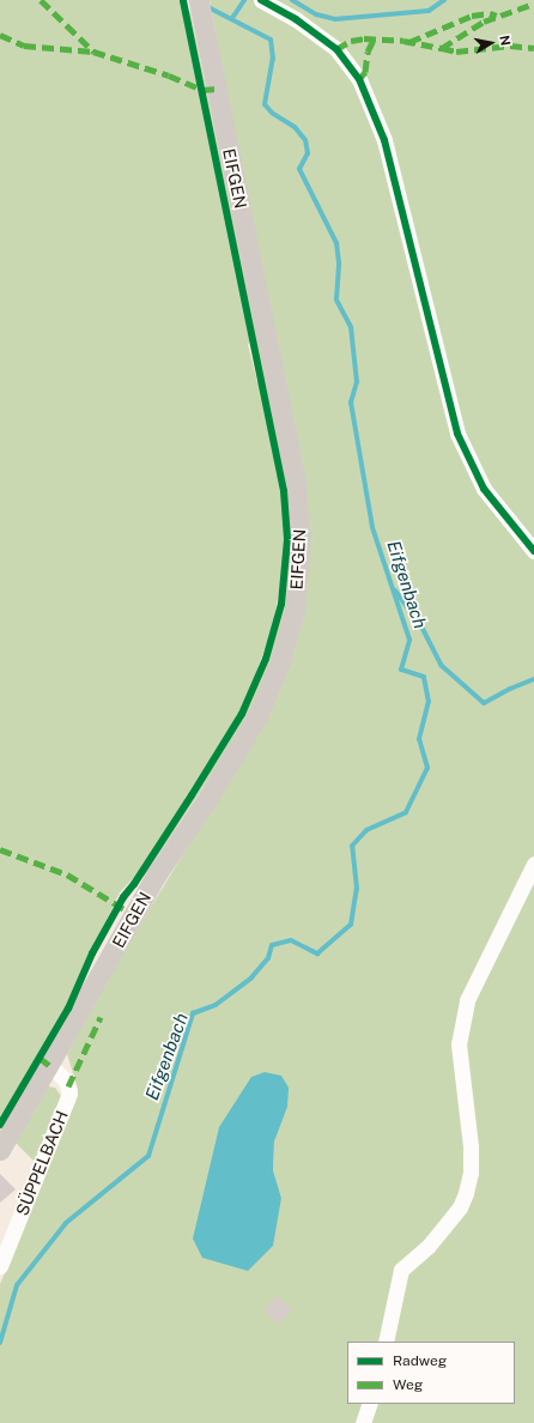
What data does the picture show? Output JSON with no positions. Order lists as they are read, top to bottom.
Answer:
{
  "streets": {
    "main road": ["EIFGEN"],
    "street": ["SÜPPELBACH"]
  },
  "crossings": [
    ["EIFGEN", "SÜPPELBACH"]
  ],
  "water": ["Eifgenbach"],
  "legend": ["Radweg", "Weg"],
  "north": "right"
}
